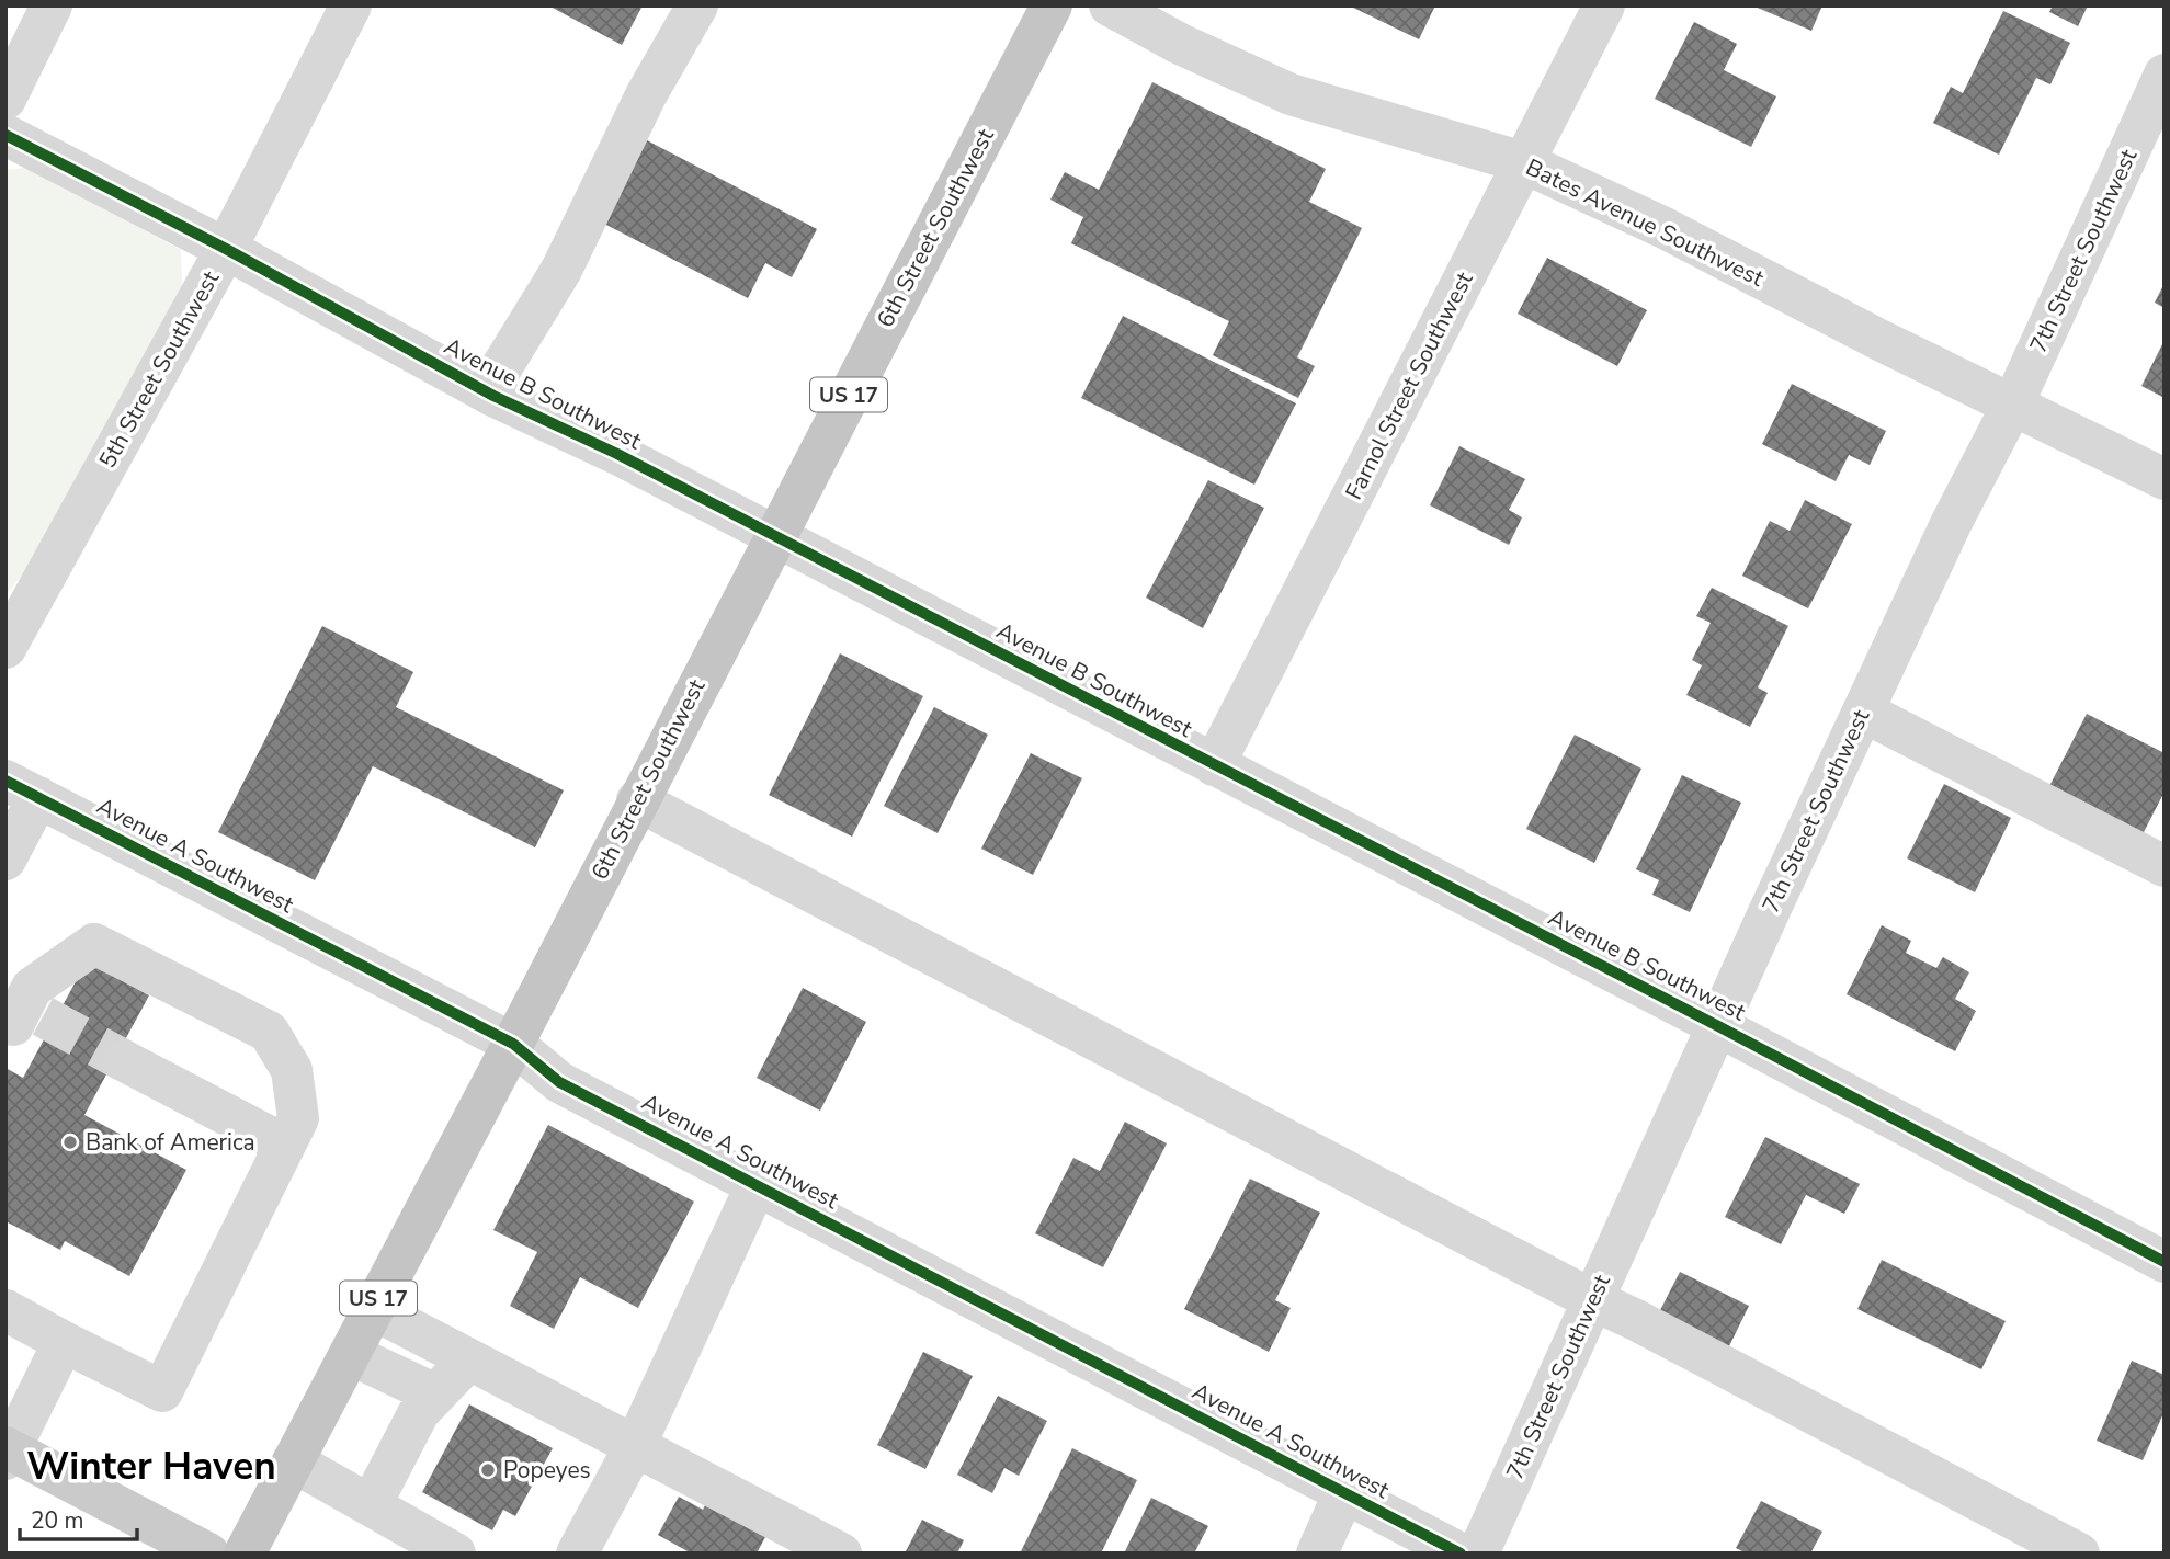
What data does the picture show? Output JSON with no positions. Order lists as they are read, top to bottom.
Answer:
{
  "streets": {
    "highway": ["6th Street Southwest", "US 17"],
    "street": [
      "Bates Avenue Southwest",
      "7th Street Southwest",
      "5th Street Southwest",
      "Farnol Street Southwest",
      "Avenue B Southwest",
      "Avenue A Southwest"
    ]
  },
  "crossings": [
    ["Bates Avenue Southwest", "7th Street Southwest"],
    ["Bates Avenue Southwest", "Farnol Street Southwest"],
    ["6th Street Southwest", "Avenue B Southwest"],
    ["6th Street Southwest", "Avenue A Southwest"],
    ["7th Street Southwest", "Avenue B Southwest"],
    ["5th Street Southwest", "Avenue B Southwest"],
    ["Farnol Street Southwest", "Avenue B Southwest"]
  ],
  "districts": ["Winter Haven"],
  "places": ["Bank of America", "Popeyes"],
  "scale_bar": "20 m"
}
